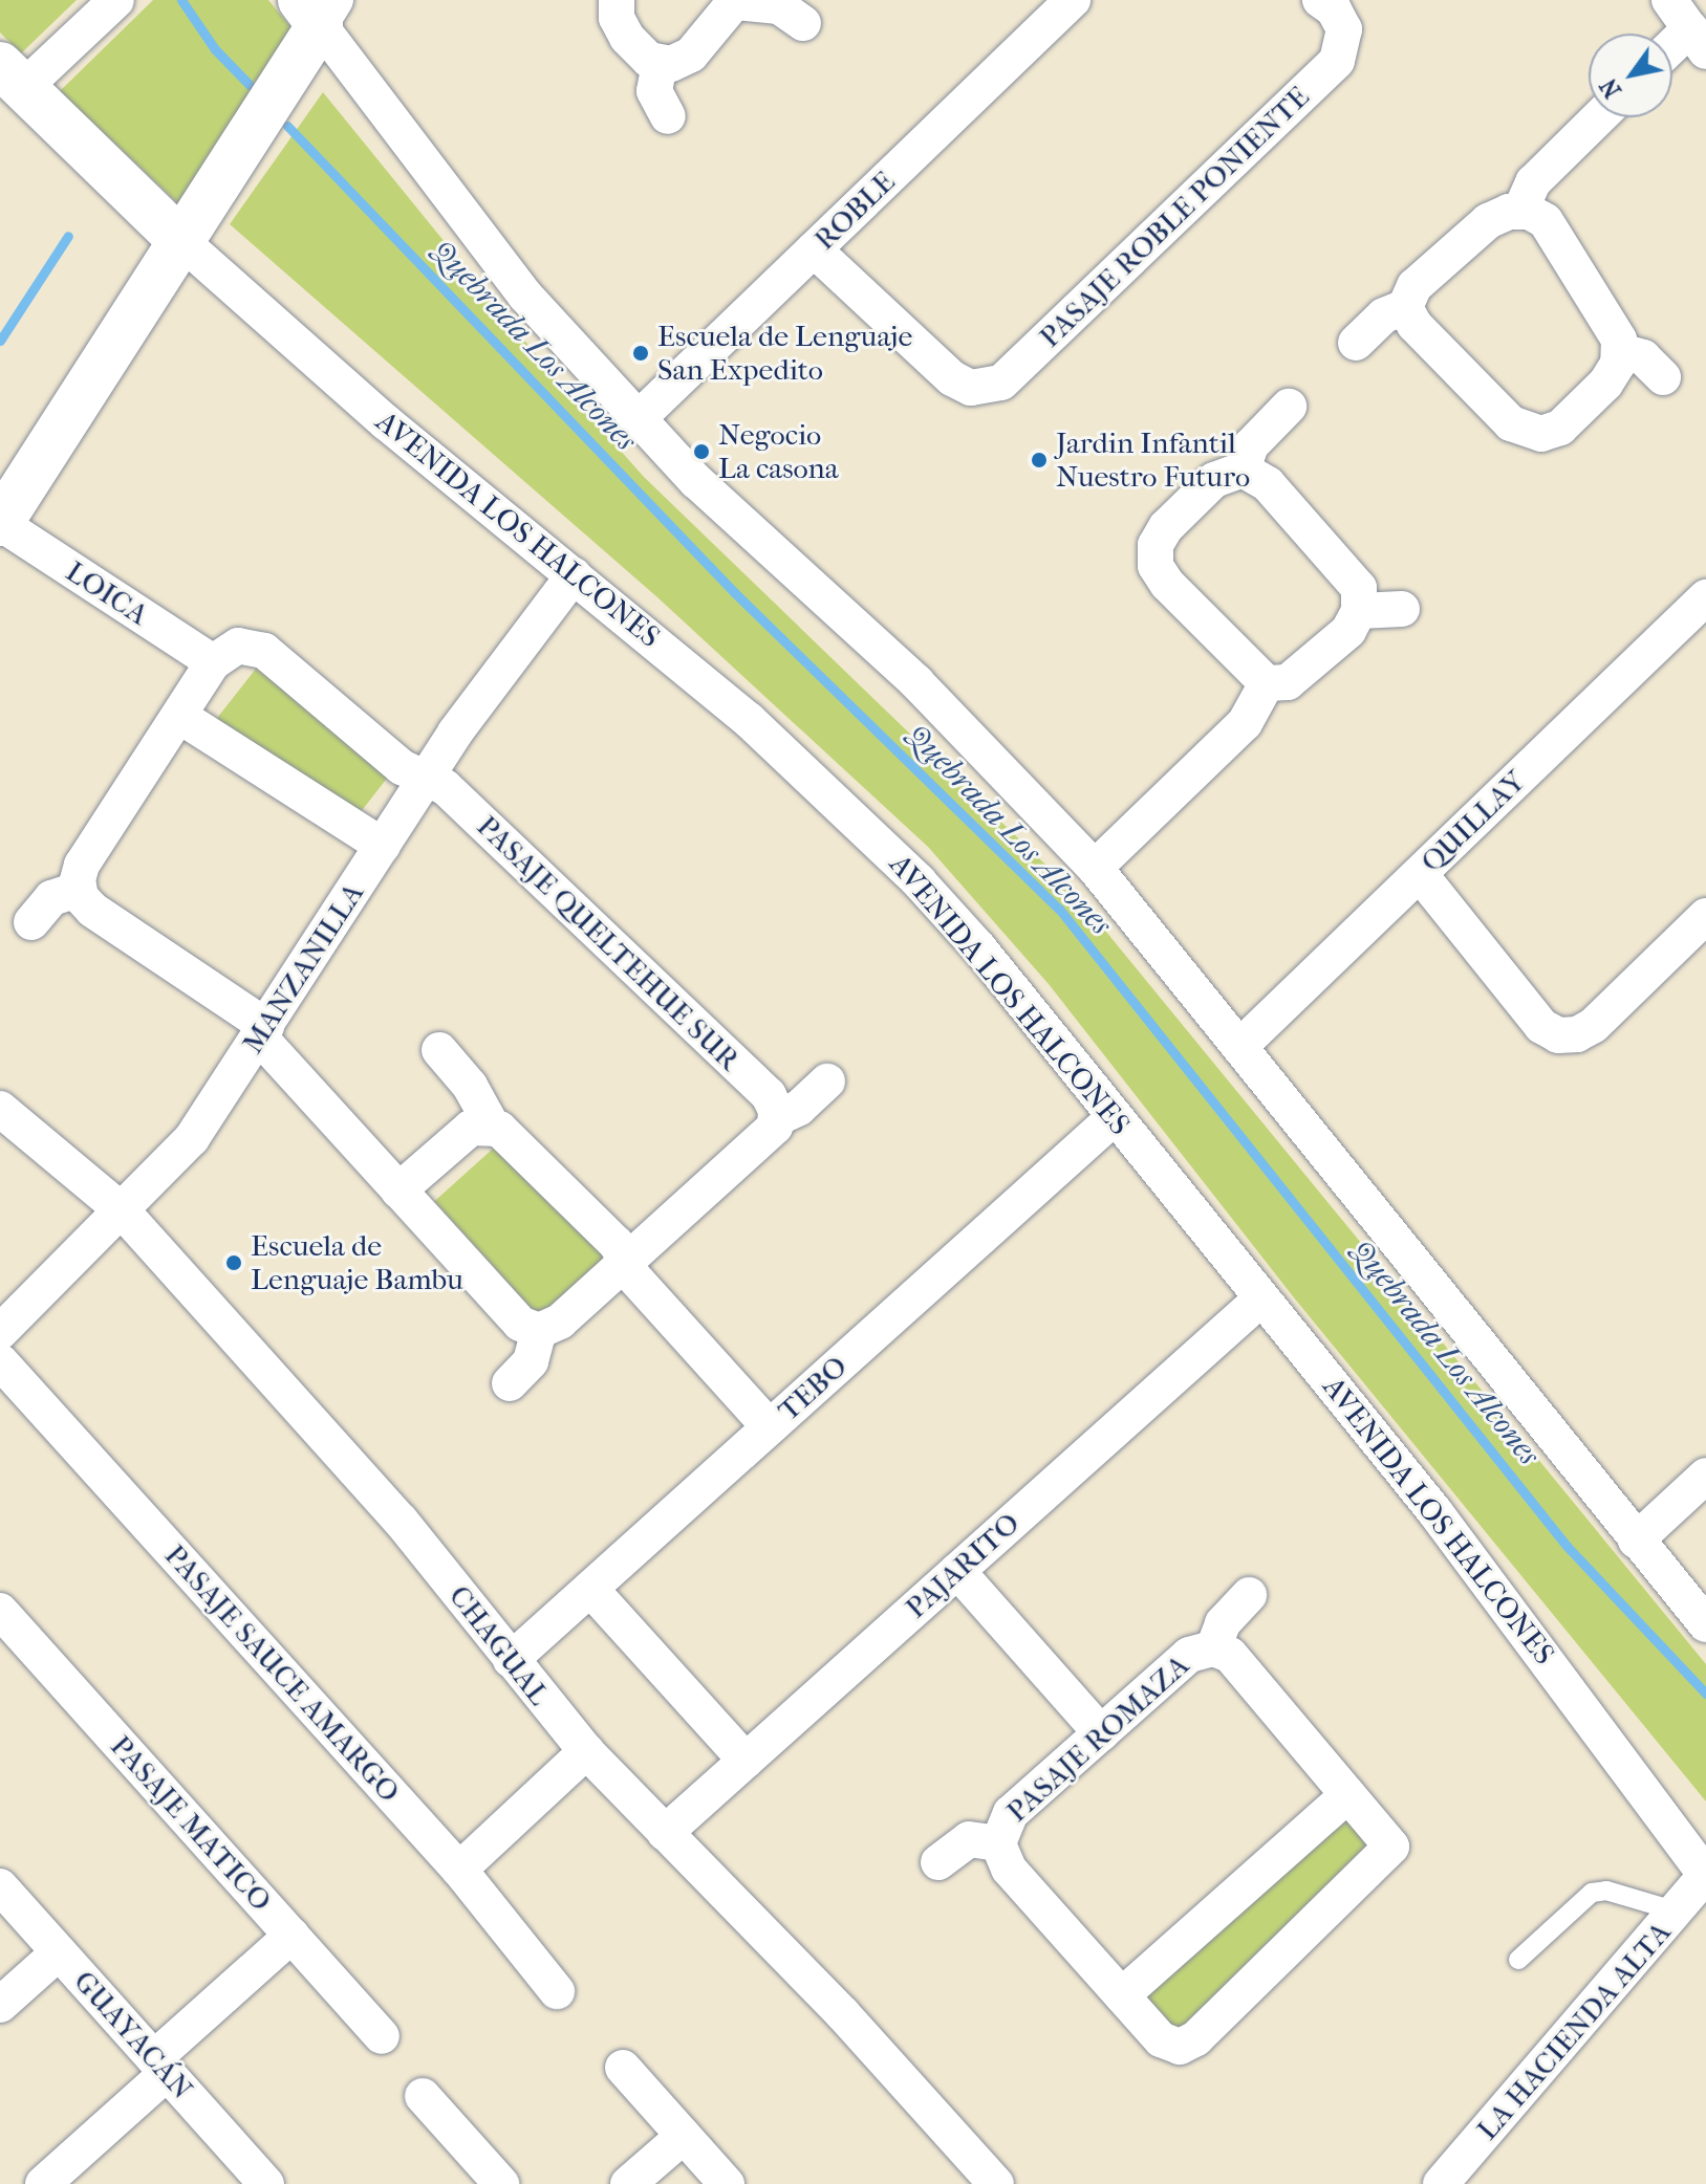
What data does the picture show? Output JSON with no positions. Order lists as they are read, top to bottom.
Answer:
{
  "streets": {
    "street": [
      "ROBLE",
      "PASAJE ROBLE PONIENTE",
      "AVENIDA LOS HALCONES",
      "LOICA",
      "QUILLAY",
      "PASAJE QUELTEHUE SUR",
      "MANZANILLA",
      "TEBO",
      "PAJARITO",
      "CHAGUAL",
      "PASAJE SAUCE AMARGO",
      "PASAJE ROMAZA",
      "PASAJE MATICO",
      "LA HACIENDA ALTA",
      "GUAYACÁN"
    ]
  },
  "crossings": [
    ["ROBLE", "PASAJE ROBLE PONIENTE"],
    ["AVENIDA LOS HALCONES", "MANZANILLA"],
    ["AVENIDA LOS HALCONES", "TEBO"],
    ["AVENIDA LOS HALCONES", "PAJARITO"],
    ["AVENIDA LOS HALCONES", "LA HACIENDA ALTA"],
    ["LOICA", "PASAJE QUELTEHUE SUR"],
    ["PASAJE QUELTEHUE SUR", "MANZANILLA"],
    ["MANZANILLA", "CHAGUAL"],
    ["TEBO", "CHAGUAL"],
    ["PAJARITO", "CHAGUAL"]
  ],
  "water": ["Quebrada Los Alcones"],
  "places": [
    "Escuela de Lenguaje San Expedito",
    "Negocio La casona",
    "Jardin Infantil Nuestro Futuro",
    "Escuela de Lenguaje Bambu"
  ],
  "north": "bottom left"
}
